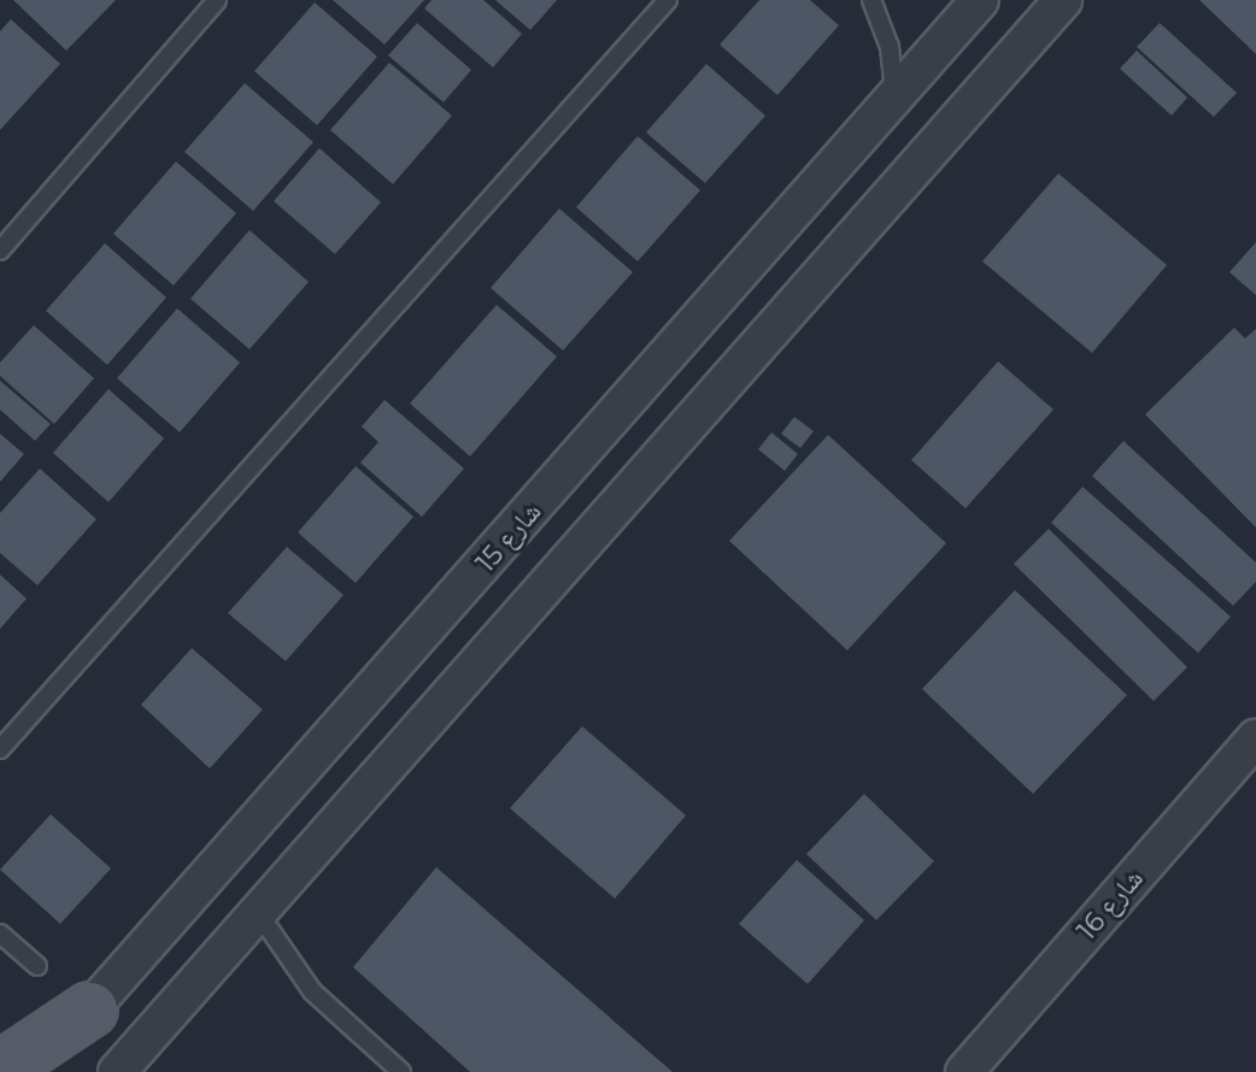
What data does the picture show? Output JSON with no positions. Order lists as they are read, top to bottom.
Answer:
{
  "streets": {
    "street": ["شارع 15", "شارع 16"]
  }
}
